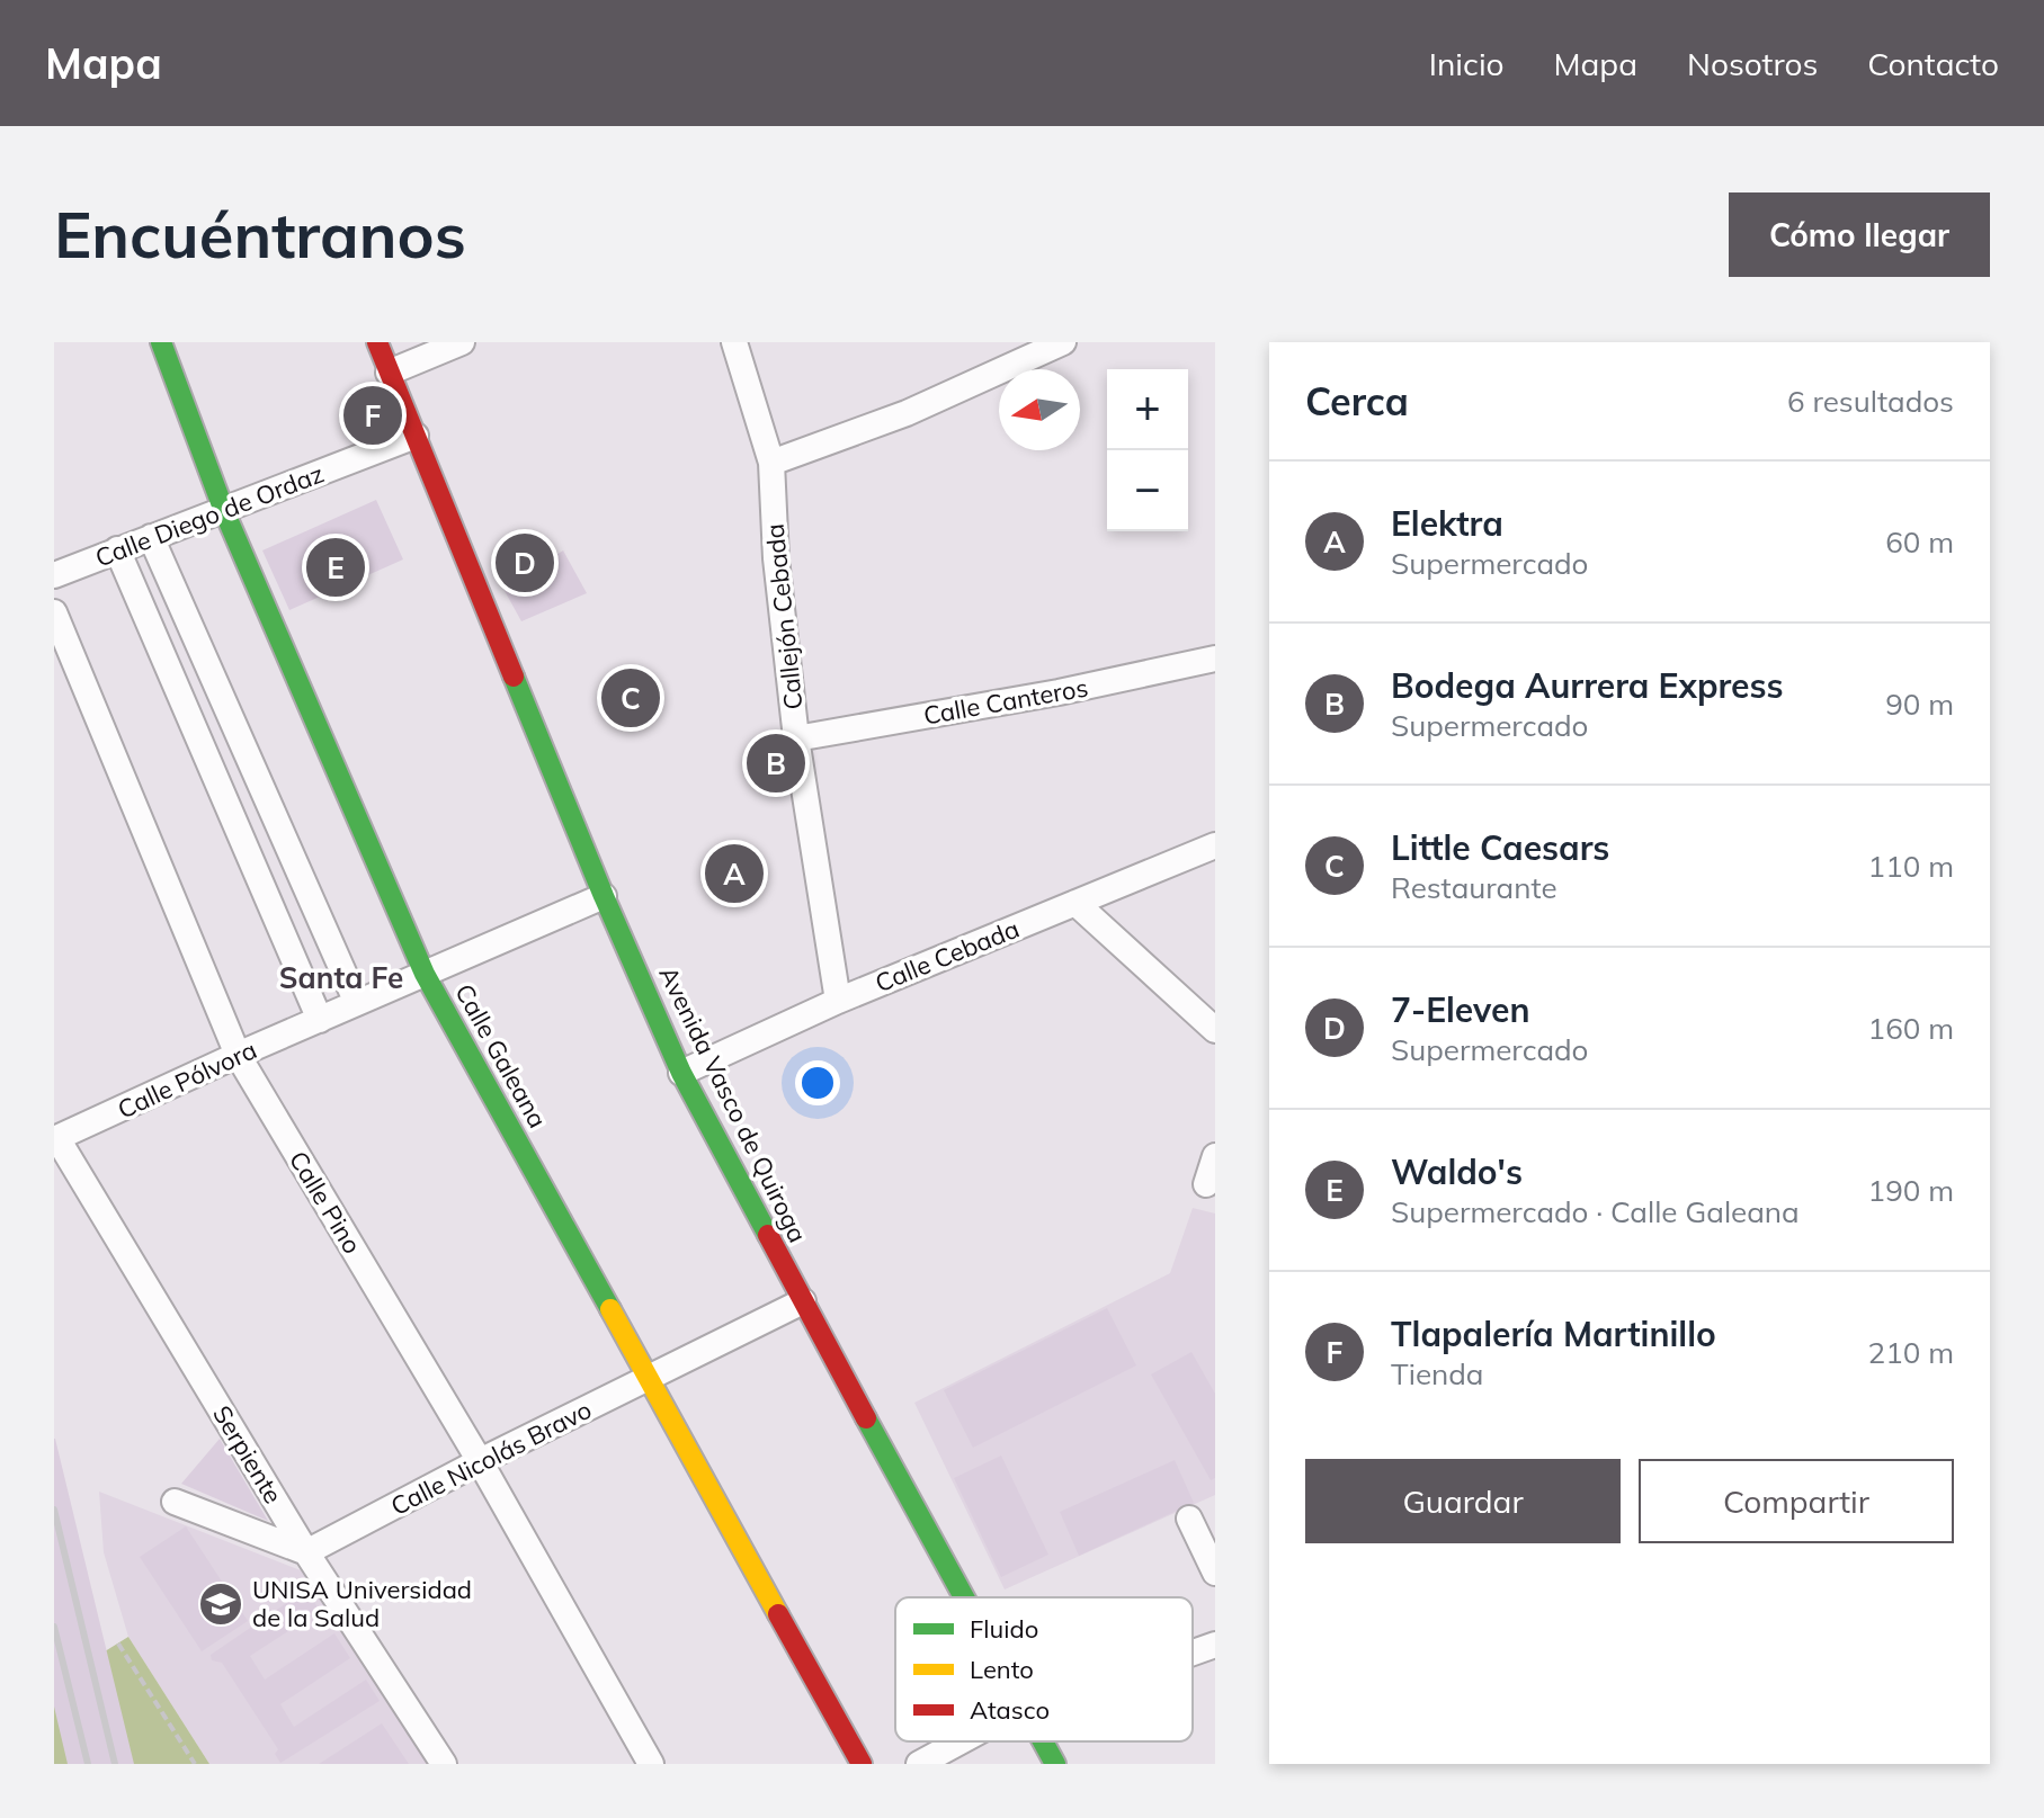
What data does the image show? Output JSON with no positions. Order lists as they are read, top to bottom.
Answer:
{
  "streets": {
    "main road": ["Calle Galeana", "Avenida Vasco de Quiroga"],
    "street": [
      "Calle Diego de Ordaz",
      "Callejón Cebada",
      "Calle Canteros",
      "Calle Cebada",
      "Calle Pólvora",
      "Calle Pino",
      "Serpiente",
      "Calle Nicolás Bravo"
    ]
  },
  "crossings": [
    ["Calle Diego de Ordaz", "Calle Galeana"],
    ["Calle Diego de Ordaz", "Avenida Vasco de Quiroga"],
    ["Callejón Cebada", "Calle Canteros"],
    ["Callejón Cebada", "Calle Cebada"],
    ["Calle Cebada", "Avenida Vasco de Quiroga"],
    ["Calle Galeana", "Calle Pólvora"],
    ["Calle Galeana", "Calle Nicolás Bravo"],
    ["Calle Pólvora", "Avenida Vasco de Quiroga"],
    ["Calle Pólvora", "Calle Pino"],
    ["Calle Pólvora", "Serpiente"],
    ["Avenida Vasco de Quiroga", "Calle Nicolás Bravo"],
    ["Calle Pino", "Calle Nicolás Bravo"],
    ["Serpiente", "Calle Nicolás Bravo"]
  ],
  "districts": ["Santa Fe"],
  "places": {
    "school or university": ["UNISA Universidad de la Salud"]
  },
  "legend": ["Fluido", "Lento", "Atasco"],
  "north": "left",
  "page": {
    "header": "Mapa",
    "nav": [
      "Inicio",
      "Mapa",
      "Nosotros",
      "Contacto"
    ],
    "buttons": [
      "Cómo llegar",
      ["Guardar", "Compartir"]
    ],
    "title": "Encuéntranos",
    "heading": ["Cerca", "6 resultados"],
    "map_buttons": ["+", "−"],
    "pins": [
      "F",
      "D",
      "E",
      "C",
      "B",
      "A"
    ],
    "list": [
      {
        "mark": "A",
        "name": "Elektra",
        "note": "Supermercado",
        "value": "60 m"
      },
      {
        "mark": "B",
        "name": "Bodega Aurrera Express",
        "note": "Supermercado",
        "value": "90 m"
      },
      {
        "mark": "C",
        "name": "Little Caesars",
        "note": "Restaurante",
        "value": "110 m"
      },
      {
        "mark": "D",
        "name": "7-Eleven",
        "note": "Supermercado",
        "value": "160 m"
      },
      {
        "mark": "E",
        "name": "Waldo's",
        "note": "Supermercado · Calle Galeana",
        "value": "190 m"
      },
      {
        "mark": "F",
        "name": "Tlapalería Martinillo",
        "note": "Tienda",
        "value": "210 m"
      }
    ]
  }
}
